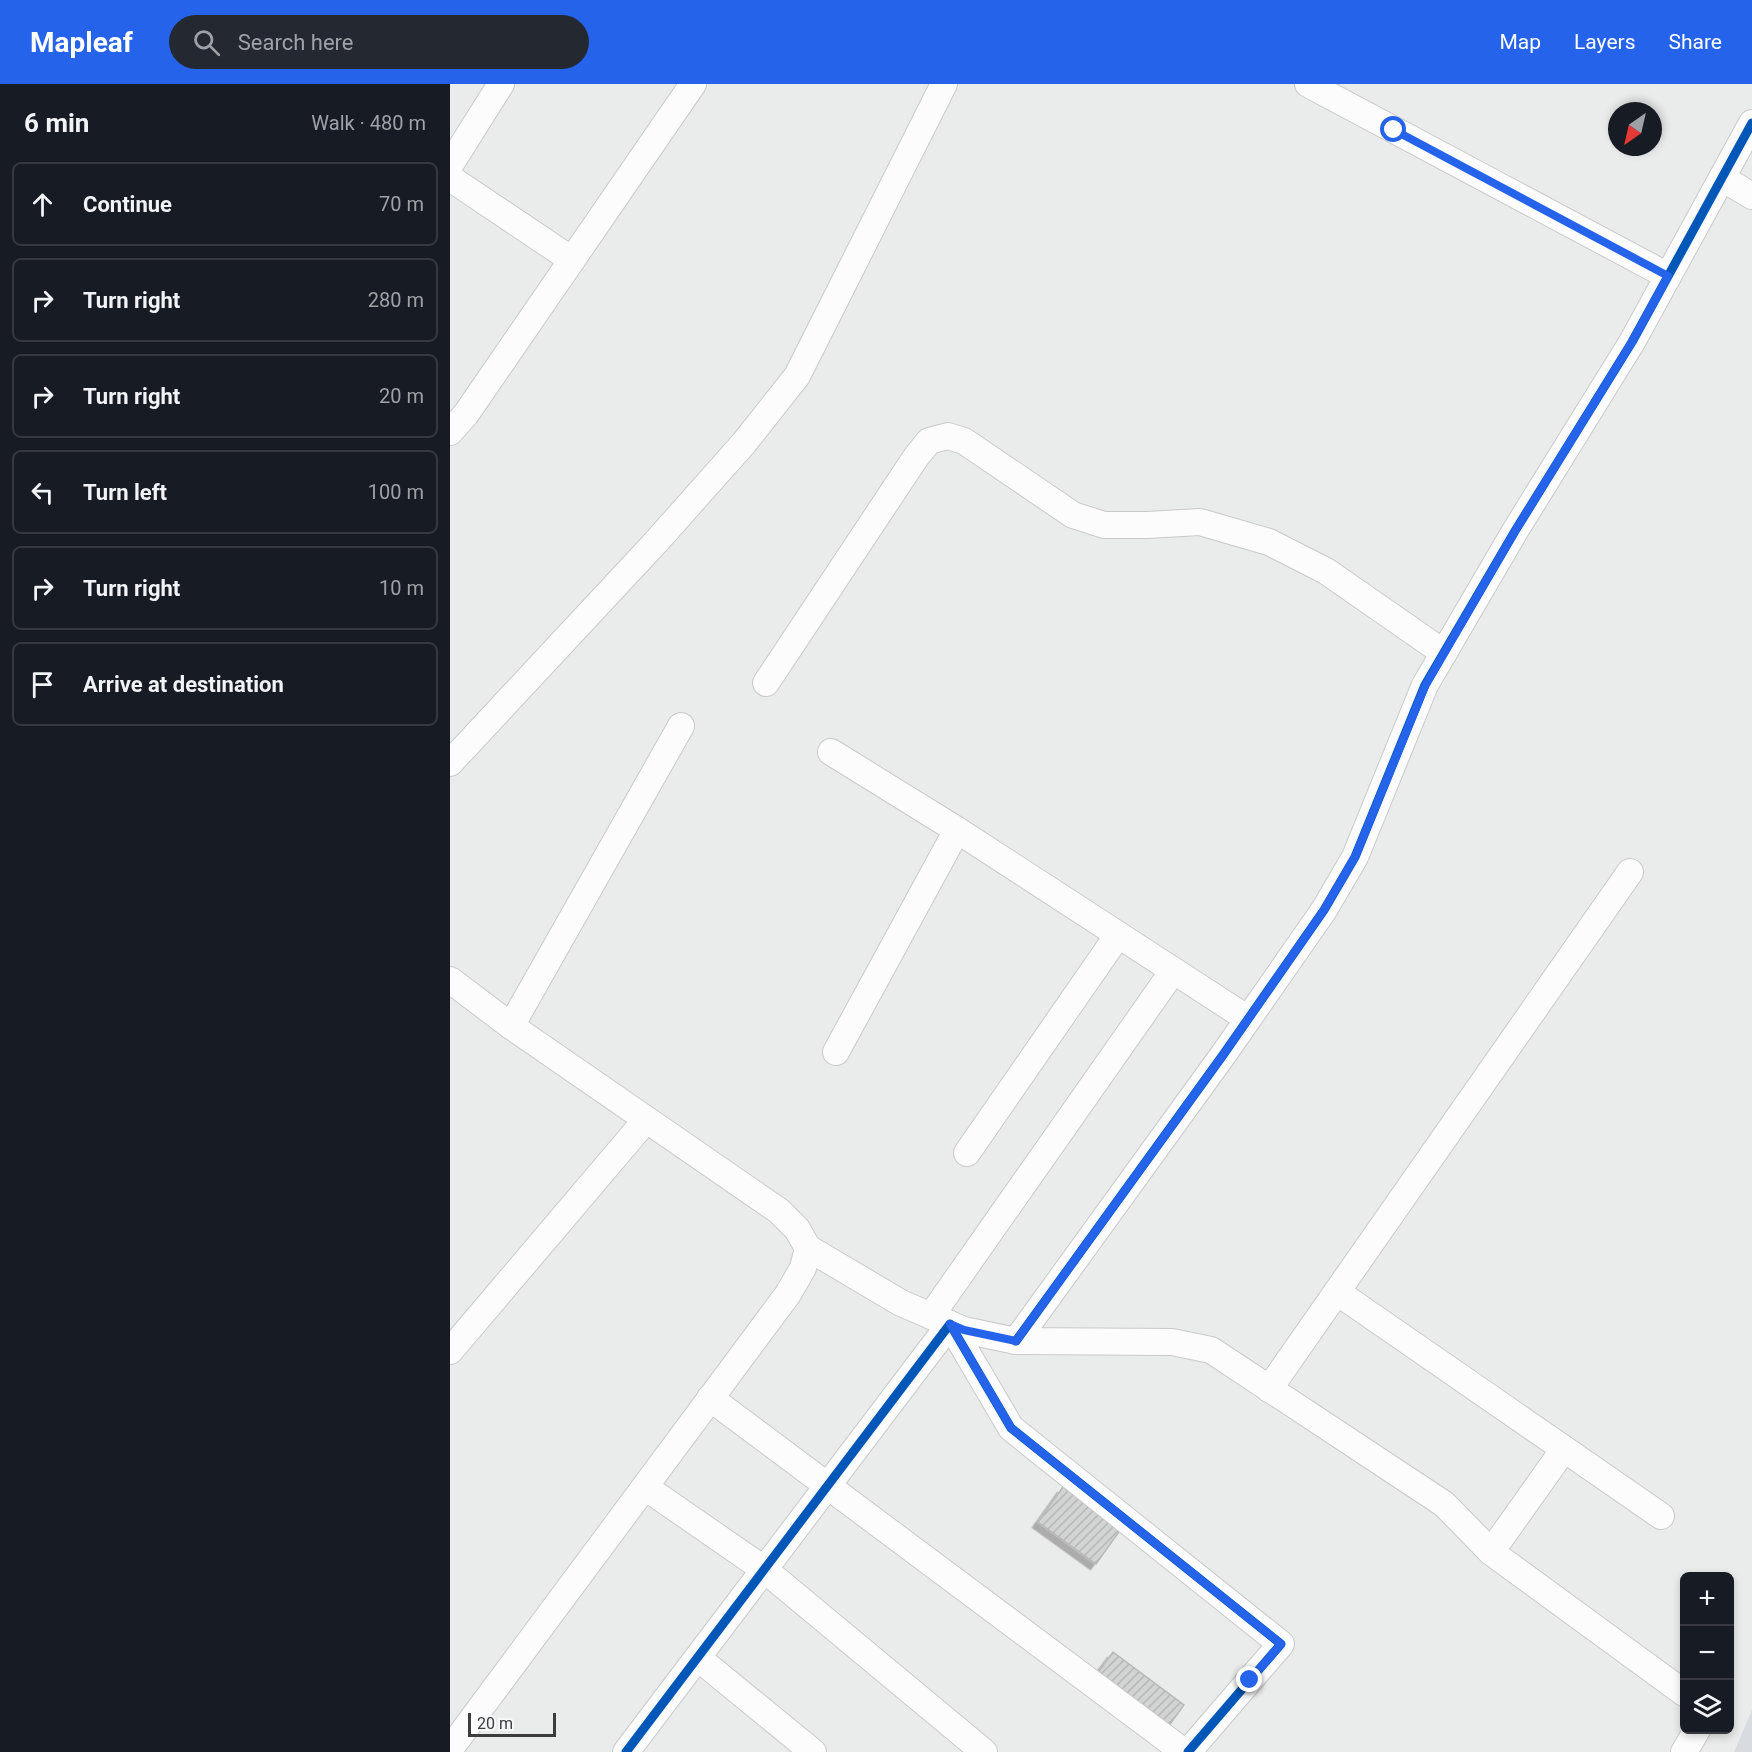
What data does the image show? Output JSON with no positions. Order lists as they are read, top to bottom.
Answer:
{
  "scale_bar": "20 m",
  "north": "bottom left",
  "page": {
    "header": "Mapleaf",
    "search": "Search here",
    "nav": ["Map", "Layers", "Share"],
    "heading": ["6 min", "Walk · 480 m"],
    "list": [
      ["Continue", "70 m"],
      ["Turn right", "280 m"],
      ["Turn right", "20 m"],
      ["Turn left", "100 m"],
      ["Turn right", "10 m"],
      "Arrive at destination"
    ],
    "map_buttons": ["+", "−"],
    "scale": "20 m"
  }
}
